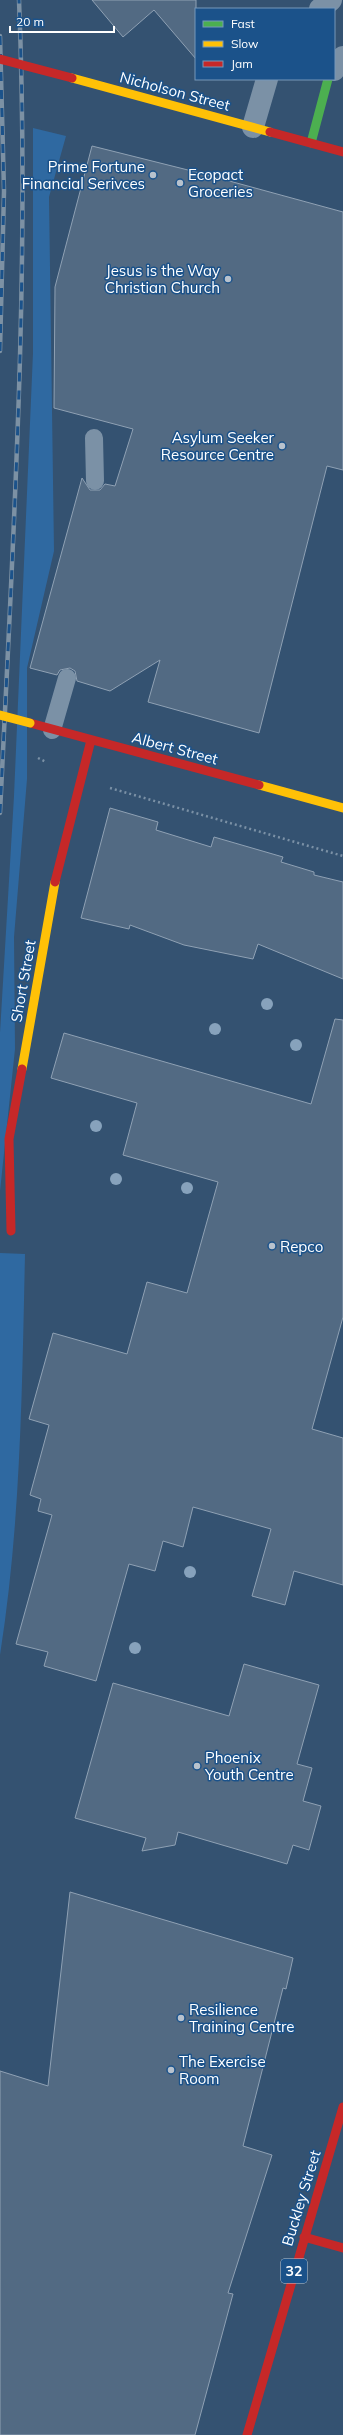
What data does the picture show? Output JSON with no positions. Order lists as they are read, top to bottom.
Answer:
{
  "streets": {
    "street": [
      "Nicholson Street",
      "Albert Street",
      "Short Street",
      "Buckley Street",
      "32"
    ]
  },
  "crossings": [
    ["Albert Street", "Short Street"]
  ],
  "places": [
    "Prime Fortune Financial Serivces",
    "Ecopact Groceries",
    "Jesus is the Way Christian Church",
    "Asylum Seeker Resource Centre",
    "Repco",
    "Phoenix Youth Centre",
    "Resilience Training Centre",
    "The Exercise Room"
  ],
  "legend": ["Fast", "Slow", "Jam"],
  "scale_bar": "20 m"
}
